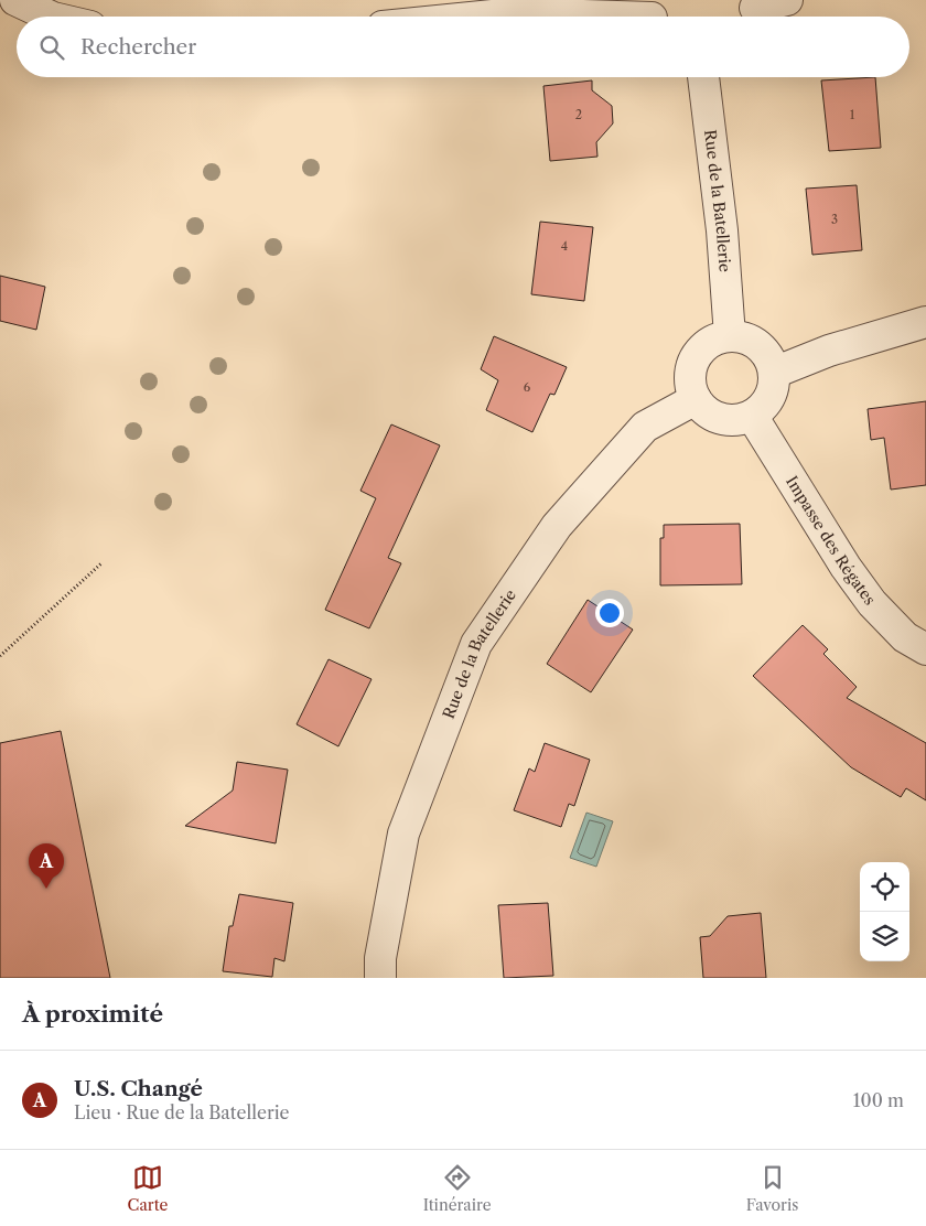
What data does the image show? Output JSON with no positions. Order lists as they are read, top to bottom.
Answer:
{
  "streets": {
    "street": ["Rue de la Batellerie", "Impasse des Régates"]
  },
  "crossings": [
    ["Rue de la Batellerie", "Impasse des Régates"]
  ],
  "house_numbers": [
    "2",
    "1",
    "3",
    "4",
    "6"
  ],
  "page": {
    "search": "Rechercher",
    "pins": "A",
    "heading": "À proximité",
    "list": [
      {
        "mark": "A",
        "name": "U.S. Changé",
        "note": "Lieu · Rue de la Batellerie",
        "value": "100 m"
      }
    ],
    "nav": ["Carte", "Itinéraire", "Favoris"]
  }
}
